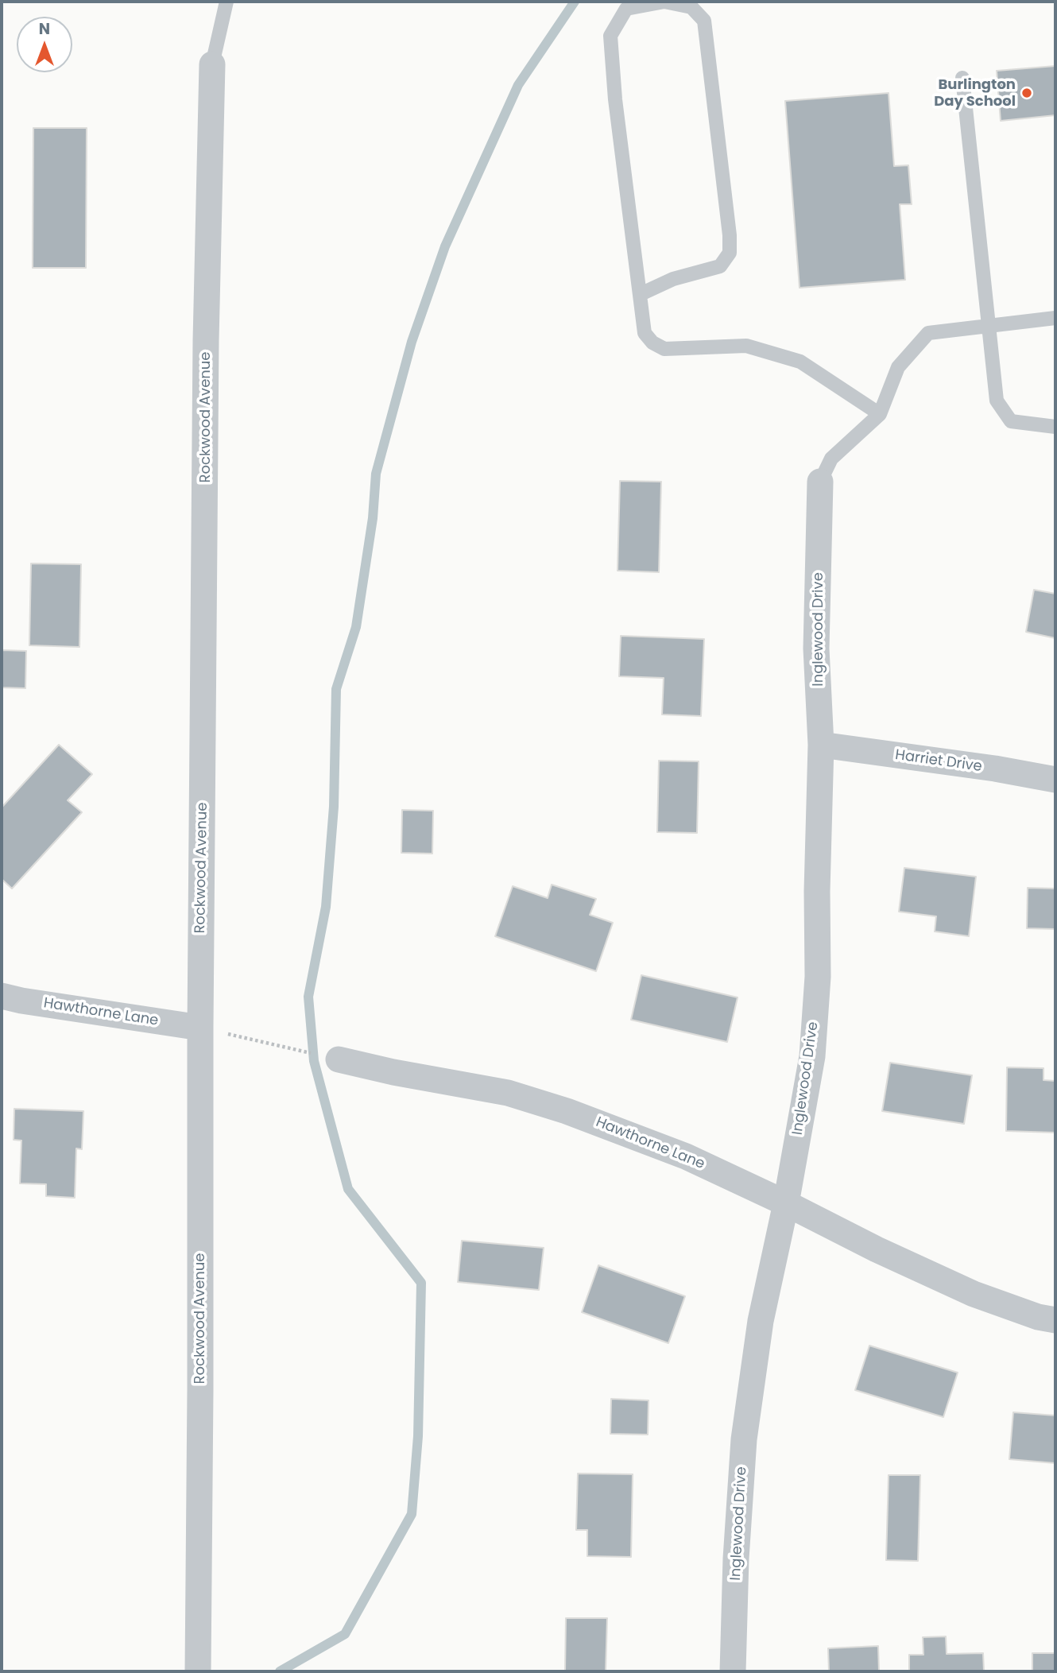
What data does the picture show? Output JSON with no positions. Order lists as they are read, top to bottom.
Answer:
{
  "streets": {
    "street": [
      "Rockwood Avenue",
      "Inglewood Drive",
      "Harriet Drive",
      "Hawthorne Lane"
    ]
  },
  "crossings": [
    ["Rockwood Avenue", "Hawthorne Lane"],
    ["Inglewood Drive", "Harriet Drive"],
    ["Inglewood Drive", "Hawthorne Lane"]
  ],
  "places": ["Burlington Day School"],
  "north": "top"
}
